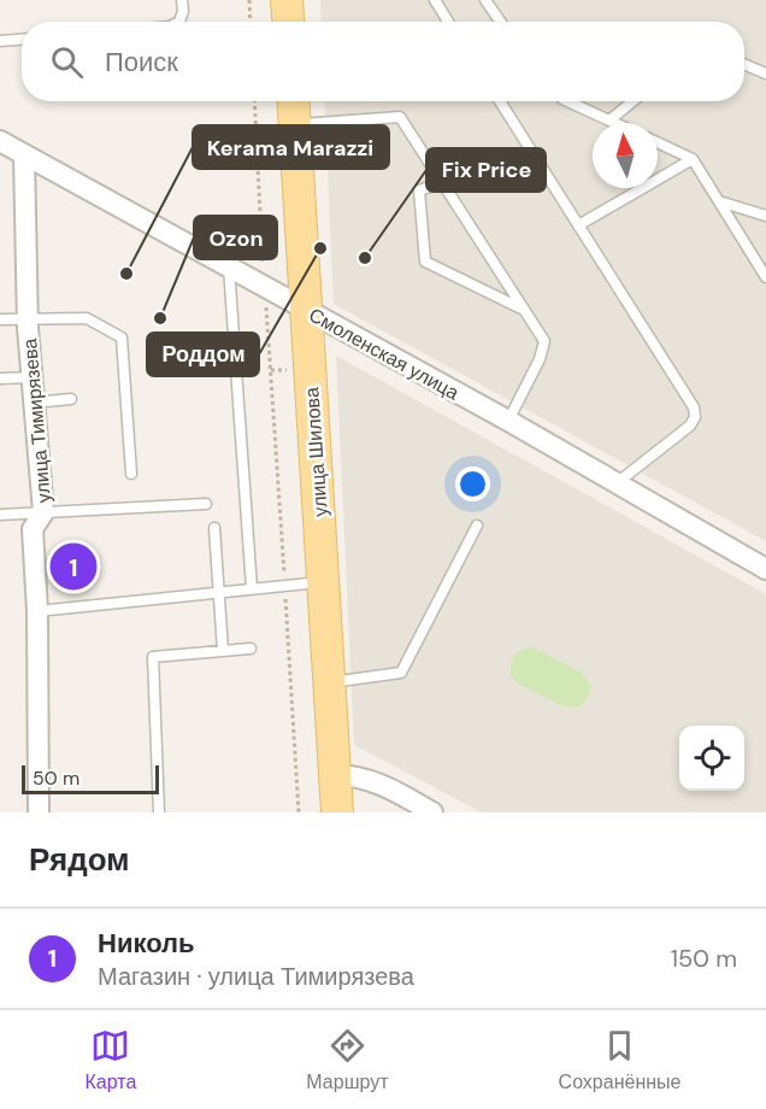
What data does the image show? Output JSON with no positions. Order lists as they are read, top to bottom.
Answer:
{
  "streets": {
    "main road": ["улица Шилова"],
    "street": ["Смоленская улица", "улица Тимирязева"]
  },
  "crossings": [
    ["Смоленская улица", "улица Тимирязева"],
    ["Смоленская улица", "улица Шилова"]
  ],
  "places": [
    "Роддом",
    "Fix Price",
    "Kerama Marazzi",
    "Ozon"
  ],
  "scale_bar": "50 m",
  "north": "top",
  "page": {
    "search": "Поиск",
    "pins": "1",
    "scale": "50 m",
    "heading": "Рядом",
    "list": [
      {
        "mark": "1",
        "name": "Николь",
        "note": "Магазин · улица Тимирязева",
        "value": "150 m"
      }
    ],
    "nav": ["Карта", "Маршрут", "Сохранённые"]
  }
}
